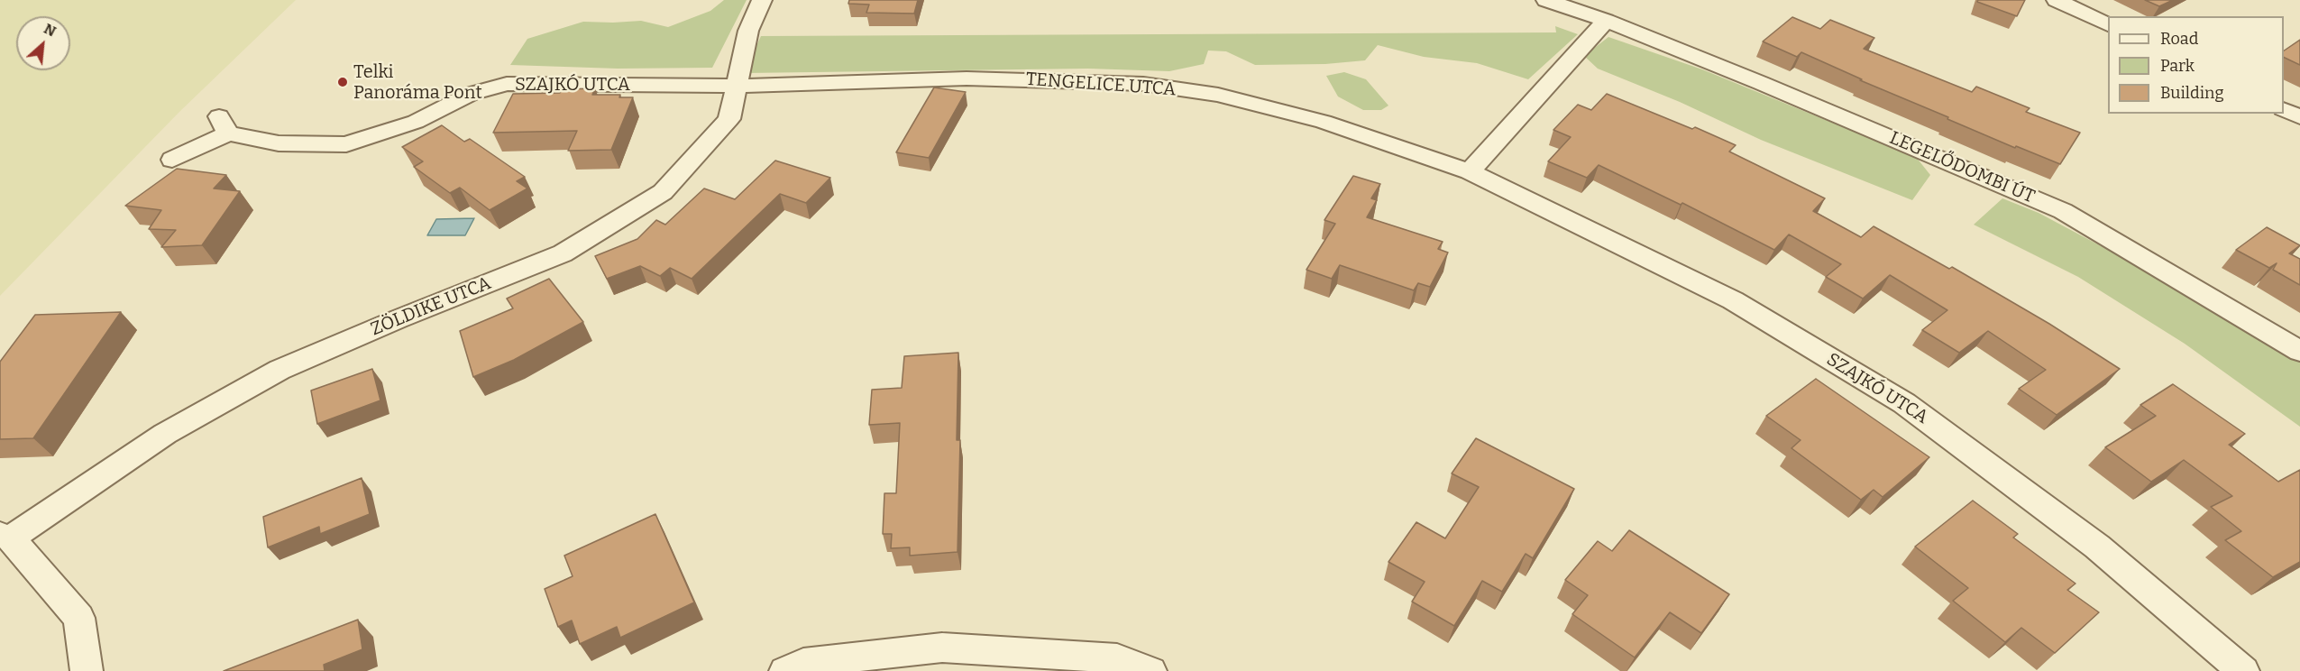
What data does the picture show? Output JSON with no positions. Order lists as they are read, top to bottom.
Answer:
{
  "streets": {
    "street": [
      "SZAJKÓ UTCA",
      "TENGELICE UTCA",
      "LEGELŐDOMBI ÚT",
      "ZÖLDIKE UTCA"
    ]
  },
  "crossings": [
    ["SZAJKÓ UTCA", "TENGELICE UTCA"],
    ["SZAJKÓ UTCA", "ZÖLDIKE UTCA"],
    ["TENGELICE UTCA", "ZÖLDIKE UTCA"]
  ],
  "places": ["Telki Panoráma Pont"],
  "legend": ["Road", "Park", "Building"],
  "north": "top right"
}
